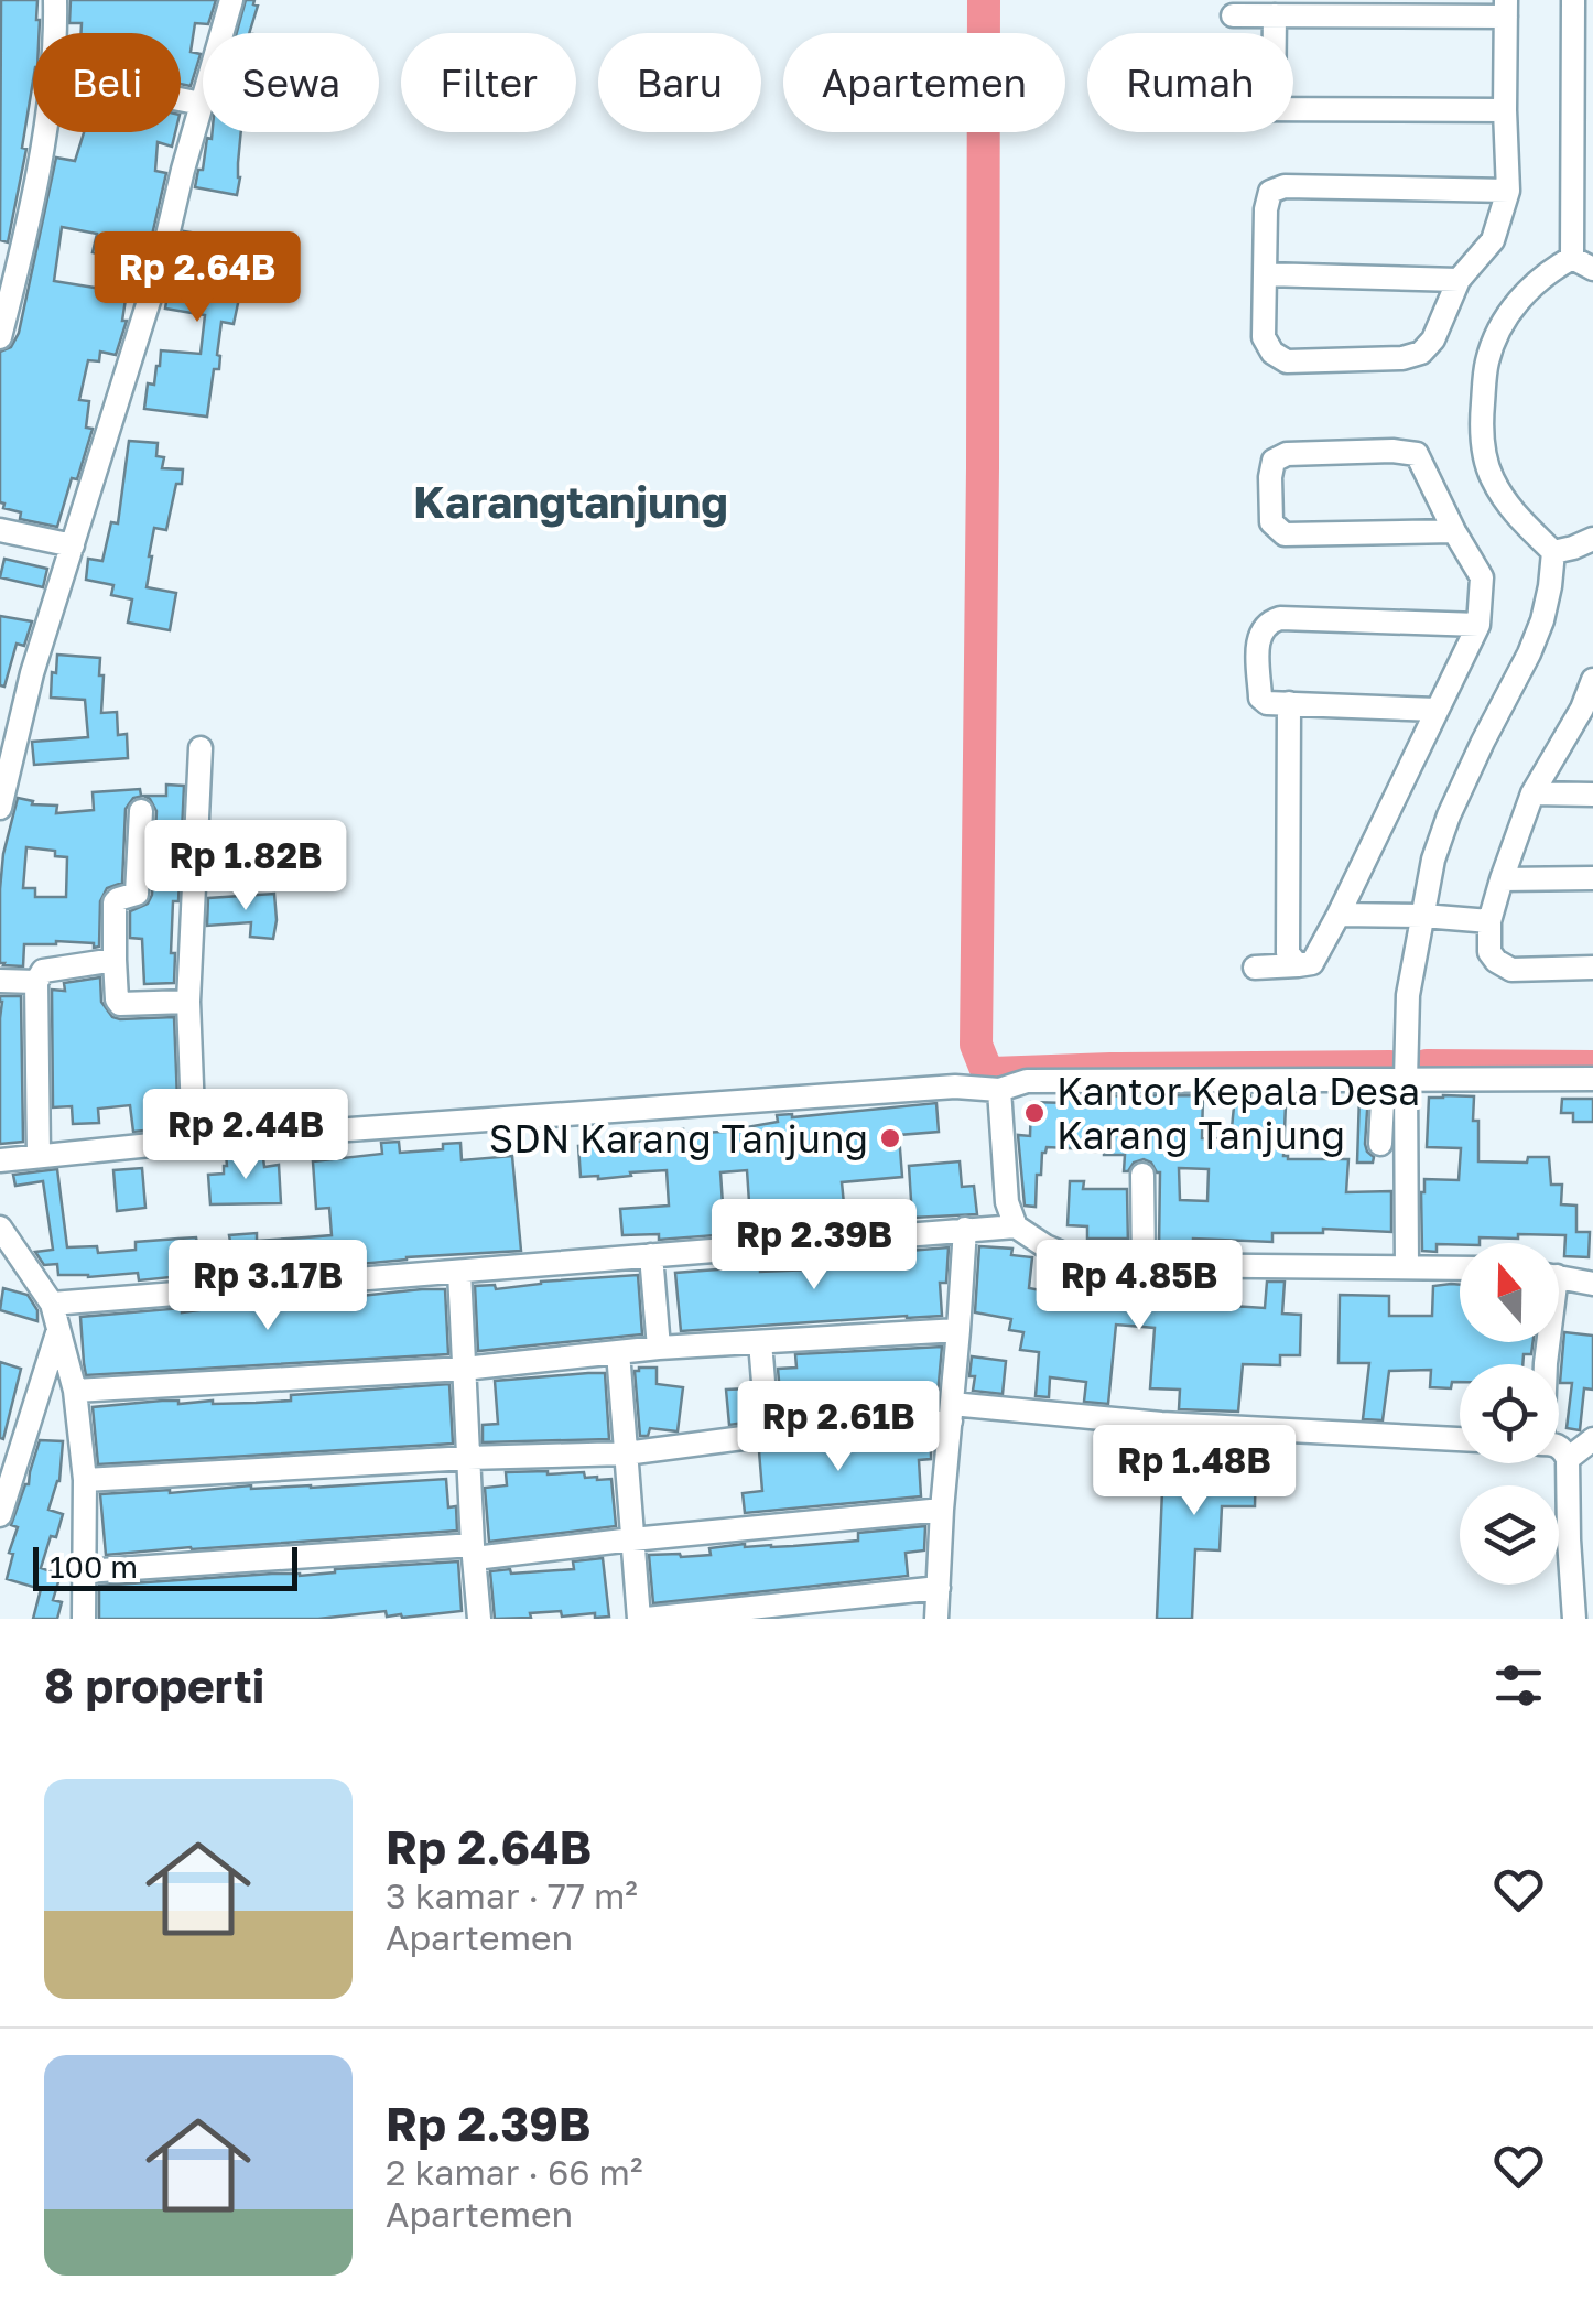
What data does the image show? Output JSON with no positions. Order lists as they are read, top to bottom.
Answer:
{
  "districts": ["Karangtanjung"],
  "places": ["Kantor Kepala Desa Karang Tanjung", "SDN Karang Tanjung"],
  "scale_bar": "100 m",
  "north": "top",
  "page": {
    "chip": [
      "Beli",
      "Sewa",
      "Filter",
      "Baru",
      "Apartemen",
      "Rumah"
    ],
    "price": [
      "Rp 2.64B",
      "Rp 1.82B",
      "Rp 2.44B",
      "Rp 2.39B",
      "Rp 3.17B",
      "Rp 4.85B",
      "Rp 2.61B",
      "Rp 1.48B"
    ],
    "scale": "100 m",
    "heading": "8 properti",
    "list": [
      {
        "name": "Rp 2.64B",
        "note": "3 kamar · 77 m² · Apartemen"
      },
      {
        "name": "Rp 2.39B",
        "note": "2 kamar · 66 m² · Apartemen"
      }
    ]
  }
}
